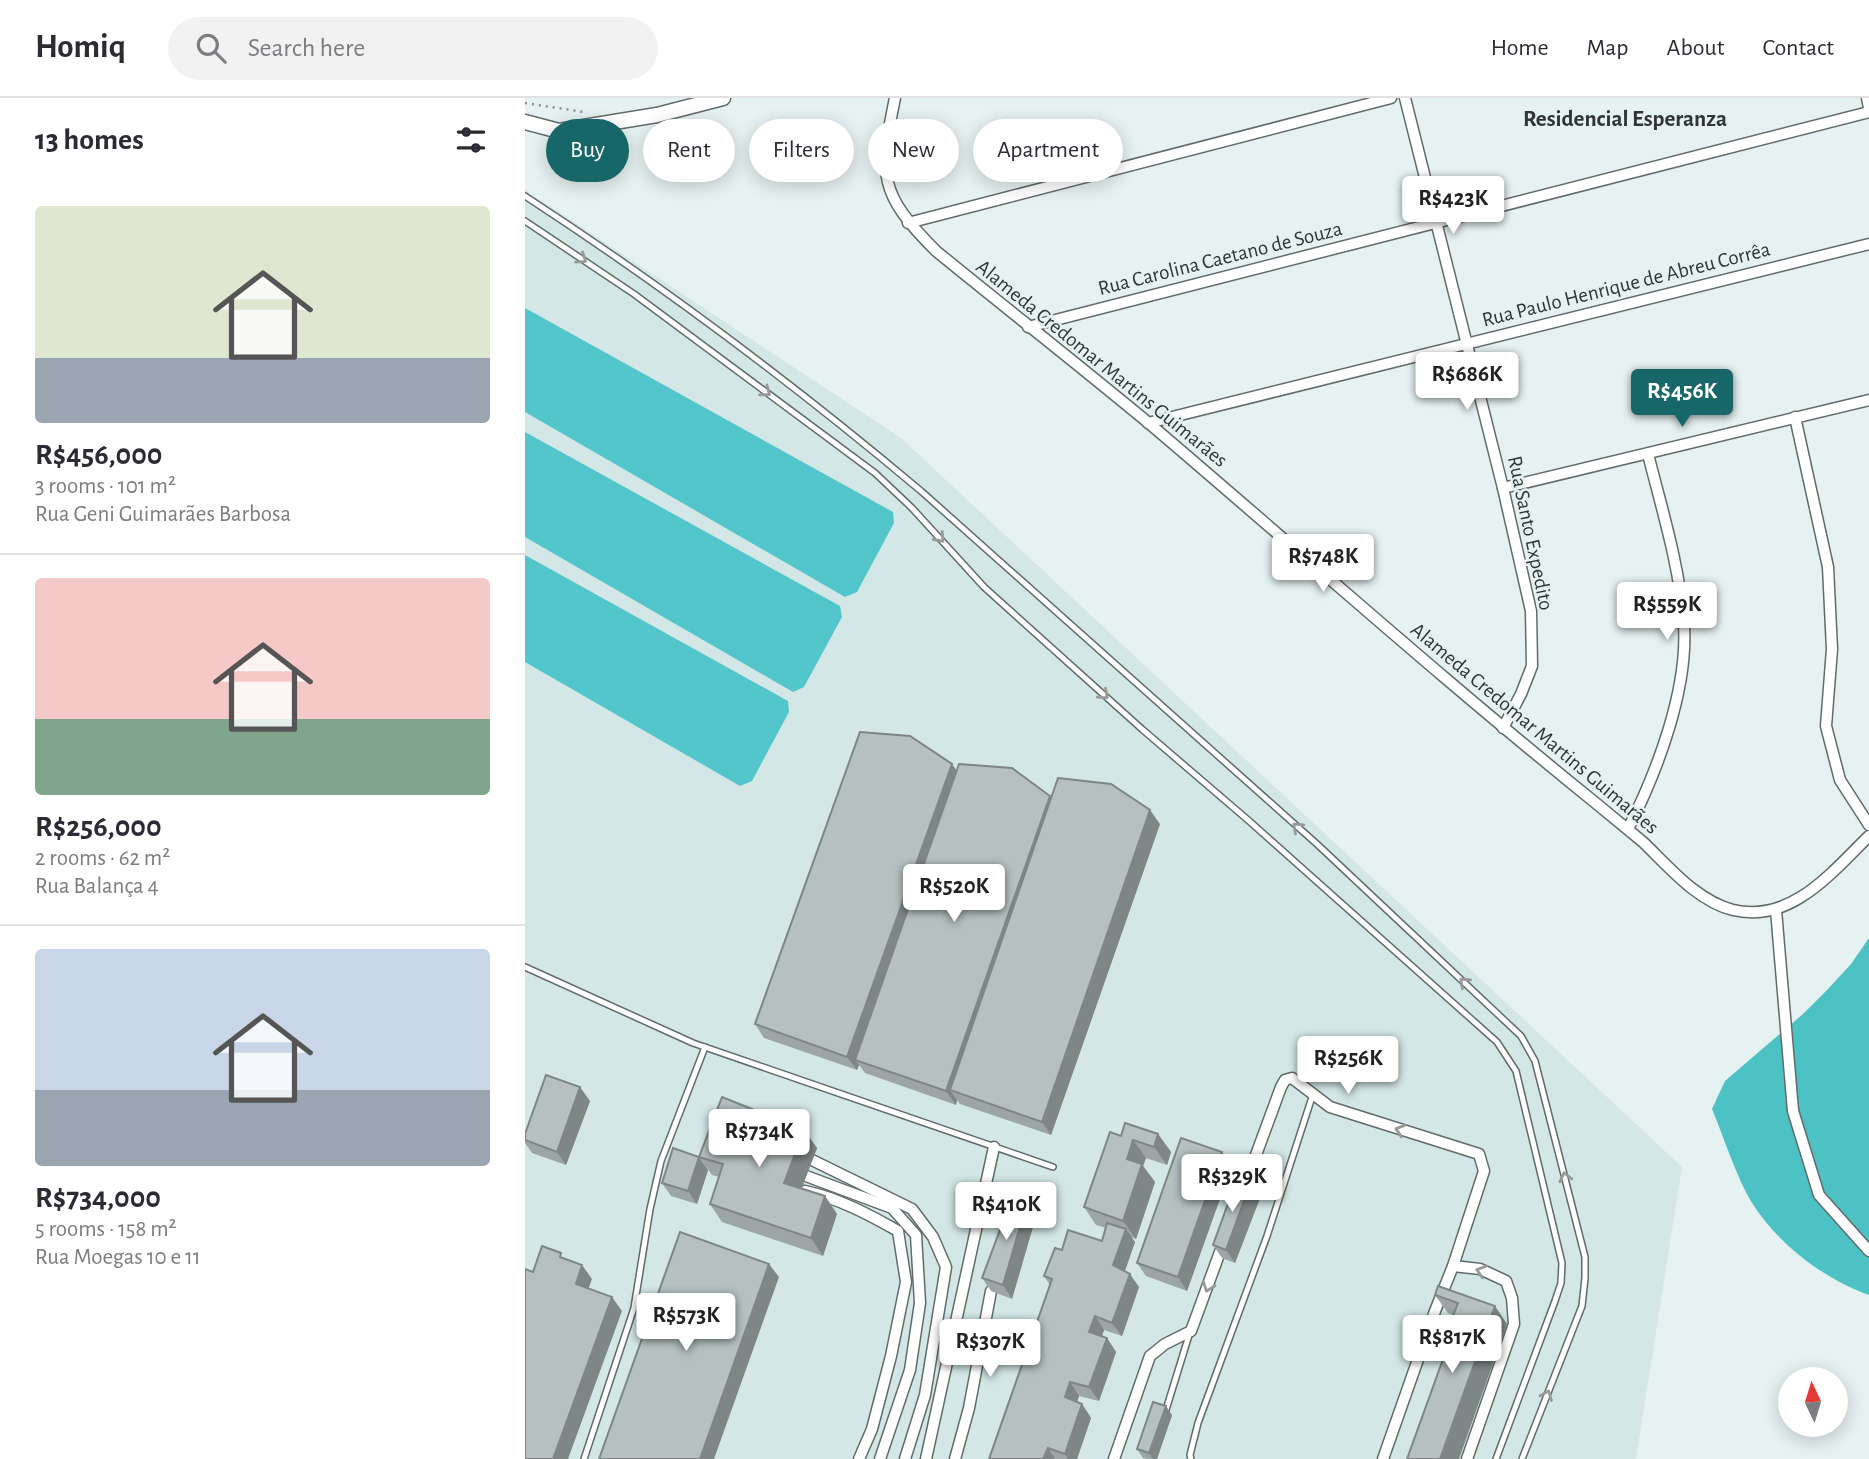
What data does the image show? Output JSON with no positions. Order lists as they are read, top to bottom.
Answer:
{
  "streets": {
    "street": [
      "Rua Carolina Caetano de Souza",
      "Rua Paulo Henrique de Abreu Corrêa",
      "Alameda Credomar Martins Guimarães",
      "Rua Santo Expedito"
    ]
  },
  "crossings": [
    ["Rua Carolina Caetano de Souza", "Alameda Credomar Martins Guimarães"],
    ["Rua Carolina Caetano de Souza", "Rua Santo Expedito"],
    ["Rua Paulo Henrique de Abreu Corrêa", "Alameda Credomar Martins Guimarães"],
    ["Rua Paulo Henrique de Abreu Corrêa", "Rua Santo Expedito"],
    ["Alameda Credomar Martins Guimarães", "Rua Santo Expedito"]
  ],
  "districts": ["Residencial Esperanza"],
  "north": "top",
  "page": {
    "header": "Homiq",
    "search": "Search here",
    "nav": [
      "Home",
      "Map",
      "About",
      "Contact"
    ],
    "heading": "13 homes",
    "chip": [
      "Buy",
      "Rent",
      "Filters",
      "New",
      "Apartment"
    ],
    "price": [
      "R$423K",
      "R$686K",
      "R$456K",
      "R$748K",
      "R$559K",
      "R$520K",
      "R$256K",
      "R$734K",
      "R$329K",
      "R$410K",
      "R$573K",
      "R$817K",
      "R$307K"
    ],
    "list": [
      {
        "name": "R$456,000",
        "note": "3 rooms · 101 m² · Rua Geni Guimarães Barbosa"
      },
      {
        "name": "R$256,000",
        "note": "2 rooms · 62 m² · Rua Balança 4"
      },
      {
        "name": "R$734,000",
        "note": "5 rooms · 158 m² · Rua Moegas 10 e 11"
      }
    ]
  }
}
